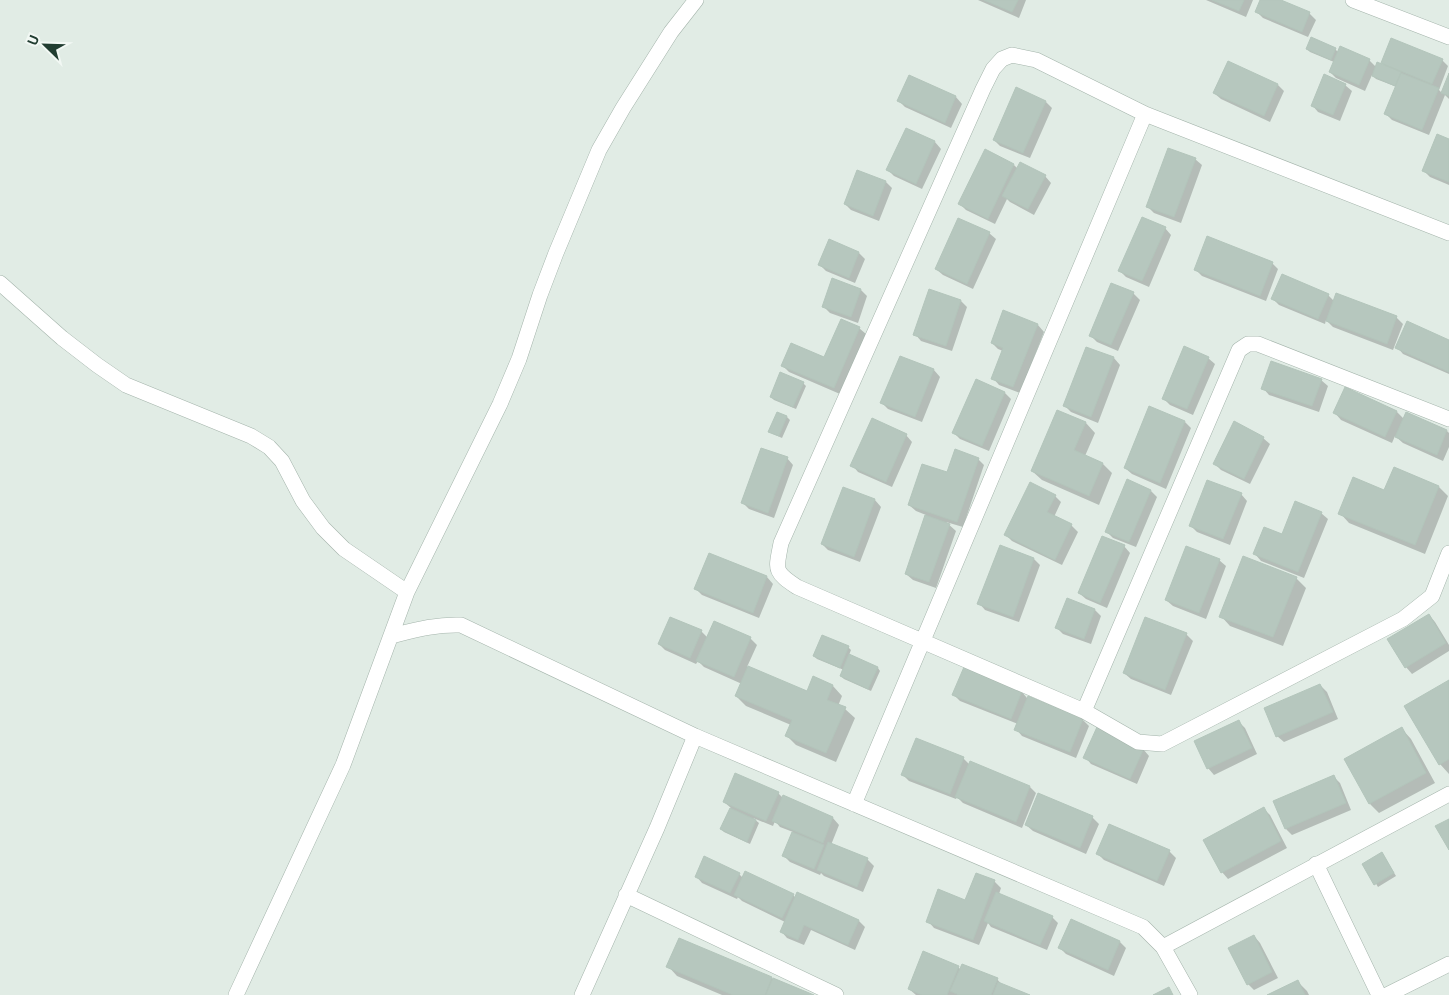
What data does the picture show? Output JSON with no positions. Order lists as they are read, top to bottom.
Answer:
{
  "north": "top left"
}
